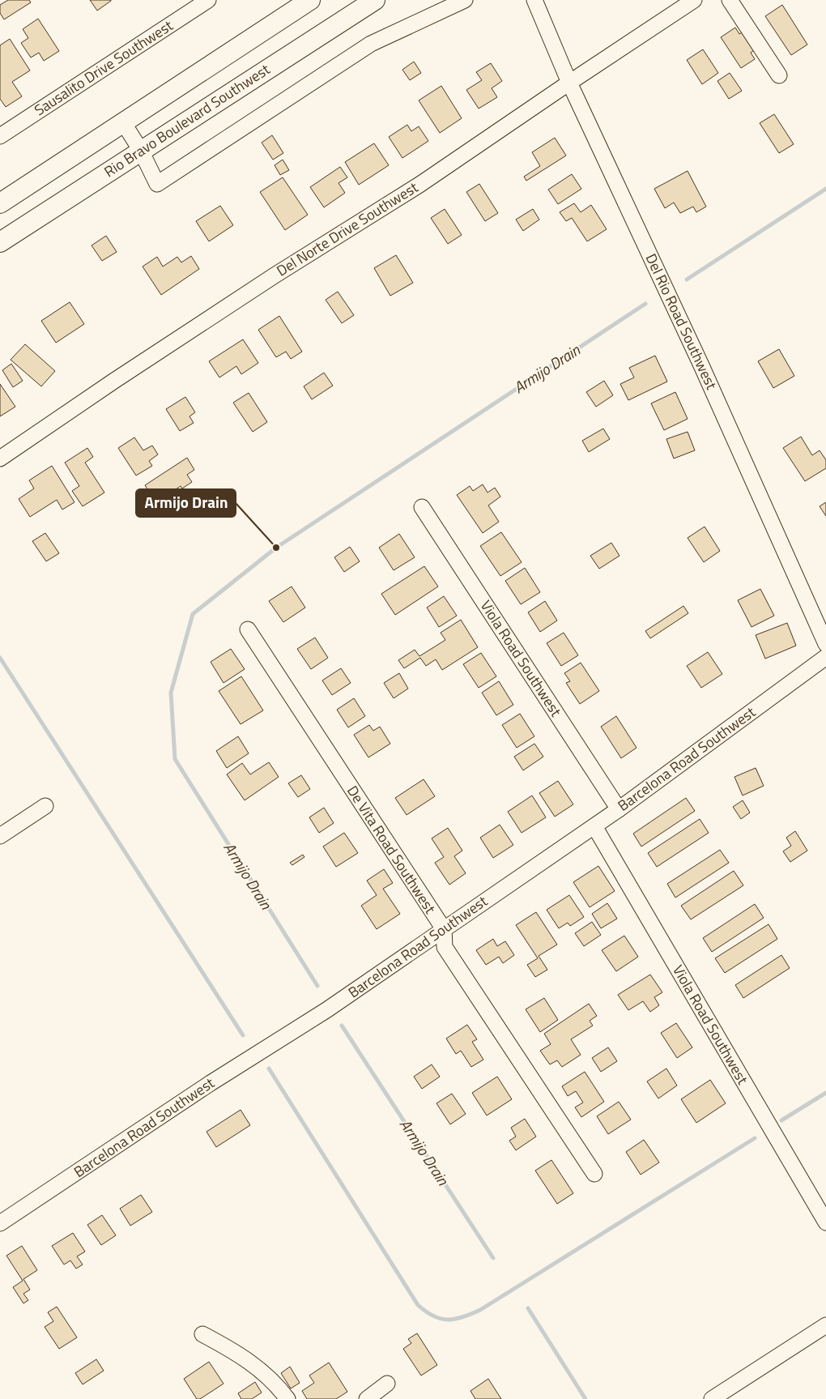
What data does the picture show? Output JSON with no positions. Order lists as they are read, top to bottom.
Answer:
{
  "streets": {
    "main road": ["Rio Bravo Boulevard Southwest"],
    "street": [
      "Sausalito Drive Southwest",
      "Del Norte Drive Southwest",
      "Del Rio Road Southwest",
      "Viola Road Southwest",
      "Barcelona Road Southwest",
      "De Vita Road Southwest"
    ]
  },
  "crossings": [
    ["Del Norte Drive Southwest", "Del Rio Road Southwest"],
    ["Viola Road Southwest", "Barcelona Road Southwest"],
    ["Barcelona Road Southwest", "De Vita Road Southwest"]
  ],
  "water": ["Armijo Drain"],
  "places": ["Armijo Drain"]
}
